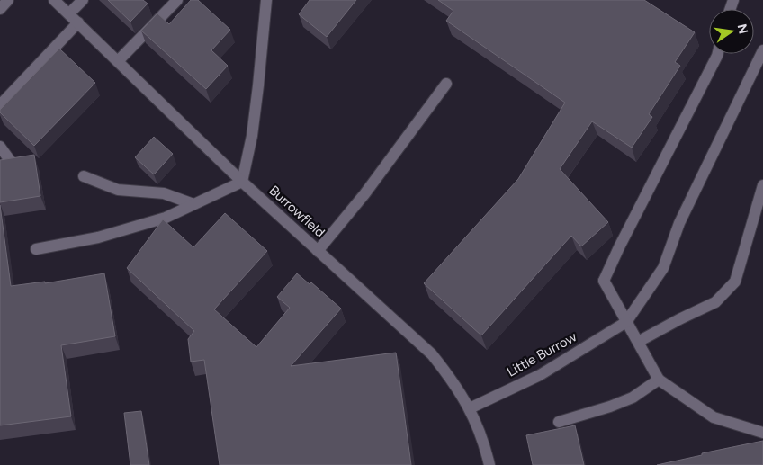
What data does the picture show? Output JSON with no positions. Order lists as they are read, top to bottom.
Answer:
{
  "streets": {
    "street": ["Burrowfield", "Little Burrow"]
  },
  "crossings": [
    ["Burrowfield", "Little Burrow"]
  ],
  "north": "right"
}
